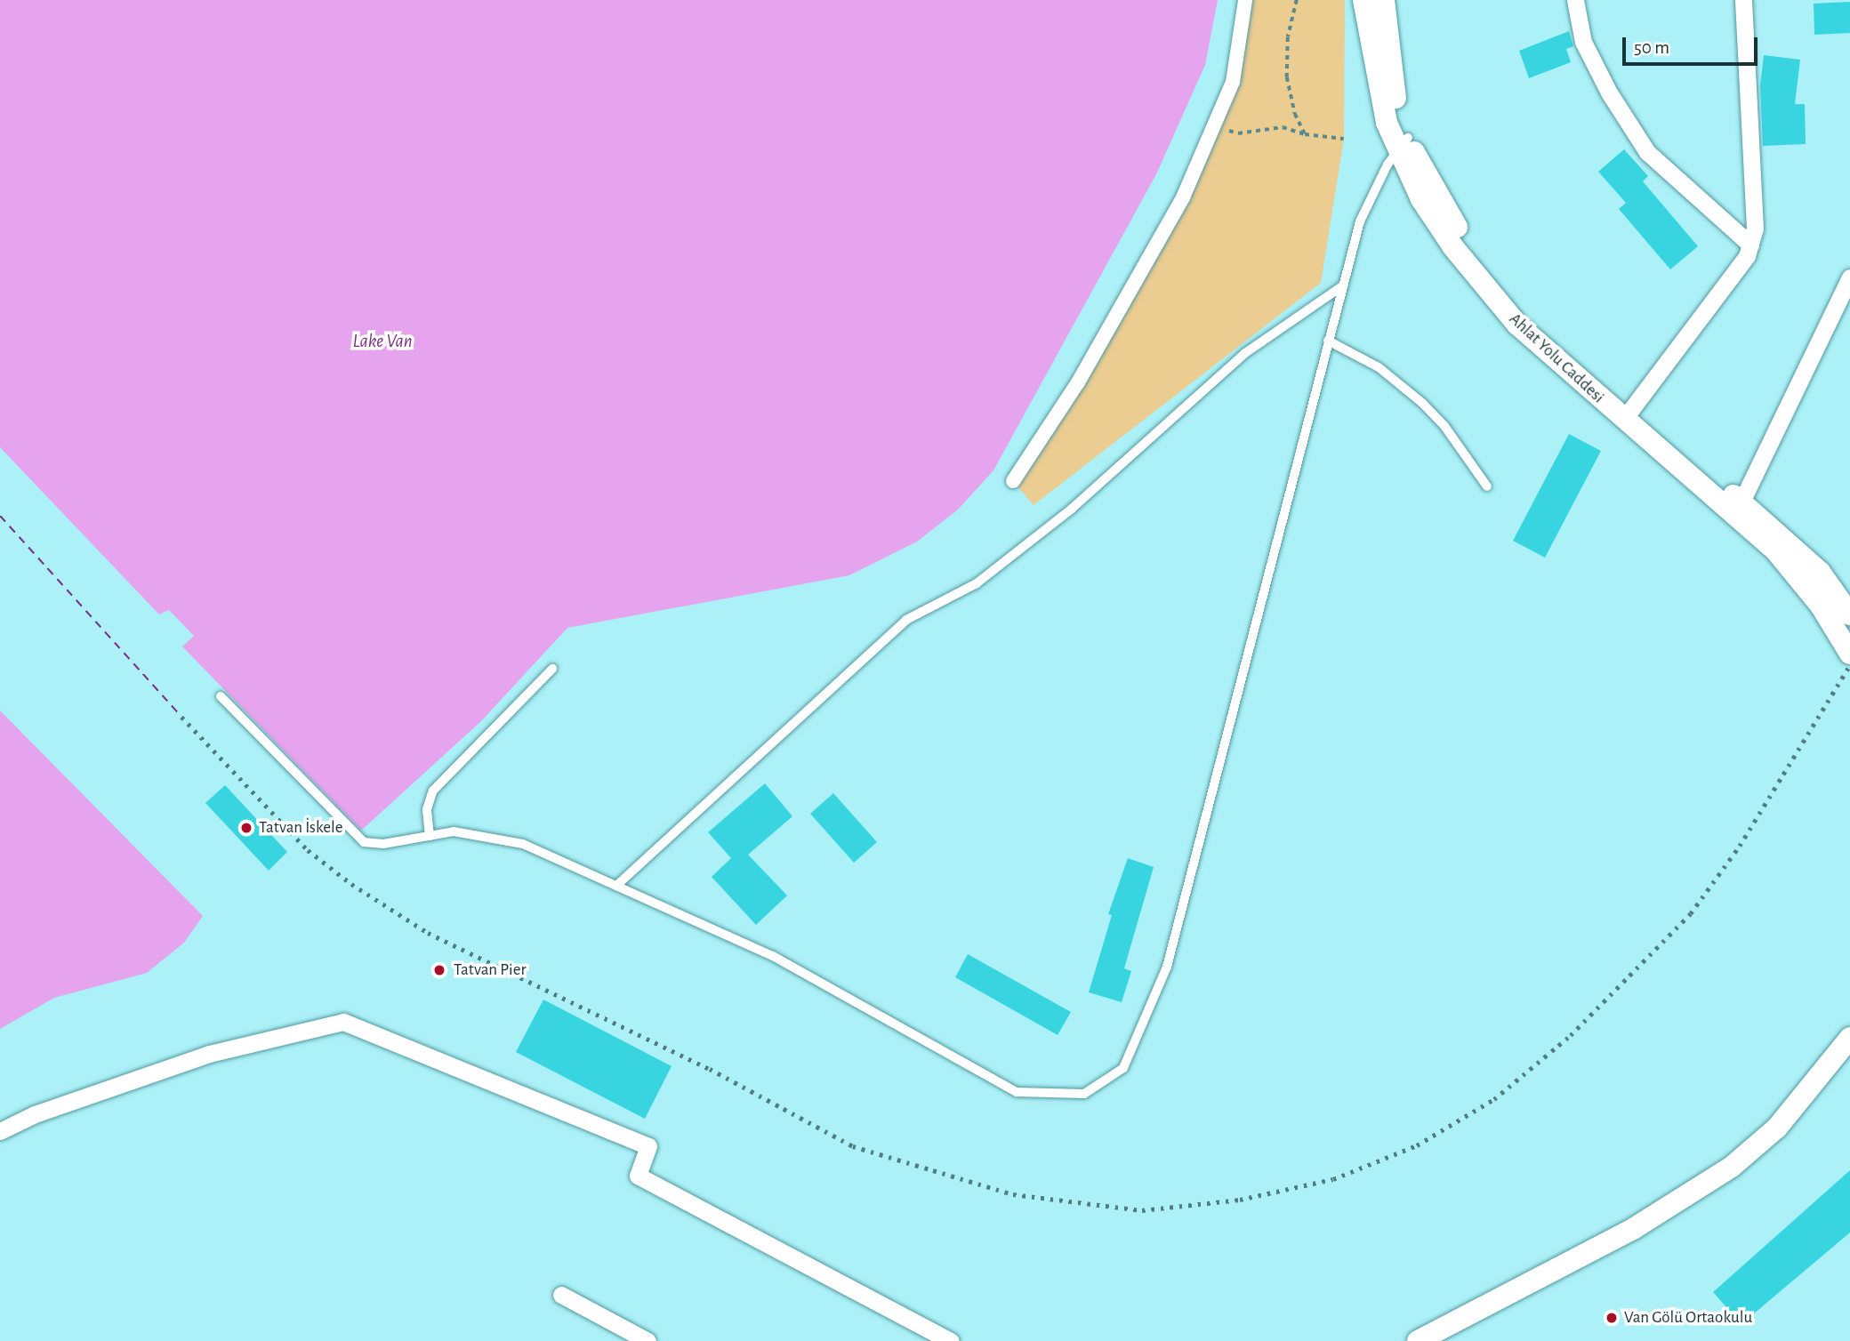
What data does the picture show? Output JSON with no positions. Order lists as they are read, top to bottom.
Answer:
{
  "streets": {
    "street": ["Ahlat Yolu Caddesi"]
  },
  "water": ["Lake Van"],
  "places": ["Tatvan İskele", "Tatvan Pier", "Van Gölü Ortaokulu"],
  "scale_bar": "50 m"
}
